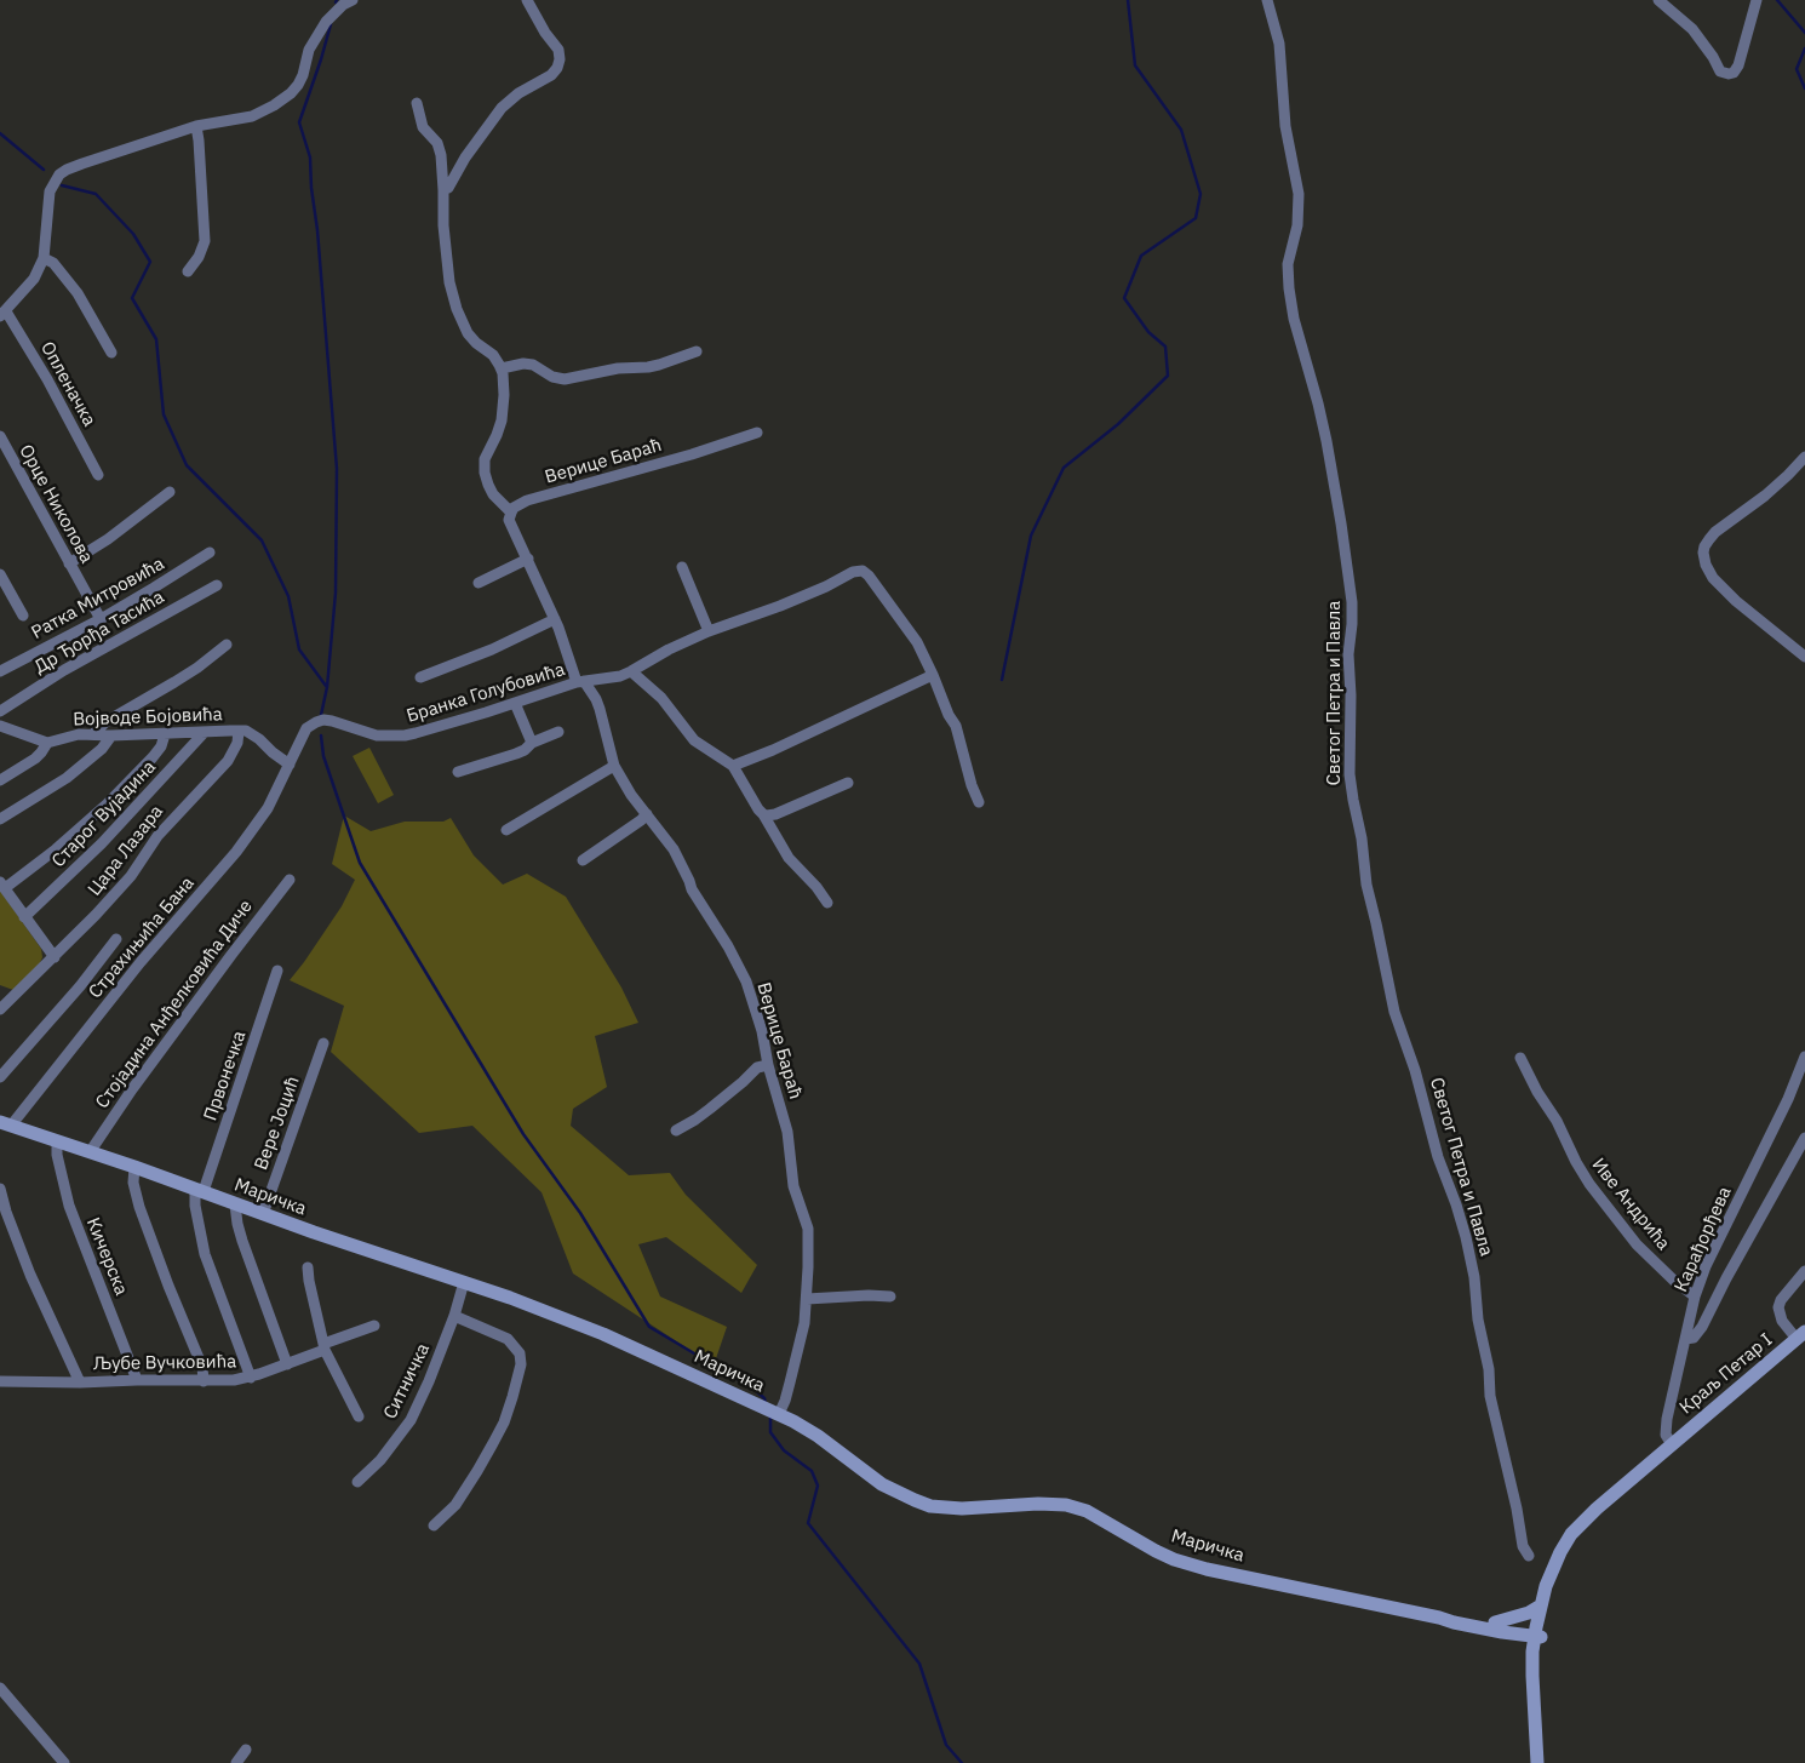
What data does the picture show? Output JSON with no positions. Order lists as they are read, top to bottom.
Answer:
{
  "streets": {
    "street": [
      "Опленачка",
      "Верице Бараћ",
      "Орце Николова",
      "Ратка Митровића",
      "Др Ђорђа Тасића",
      "Бранка Голубовића",
      "Светог Петра и Павла",
      "Војводе Бојовића",
      "Старог Вујадина",
      "Цара Лазара",
      "Страхињића Бана",
      "Стојадина Анђелковића Диче",
      "Првонечка",
      "Вере Јоцић",
      "Маричка",
      "Иве Андрића",
      "Карађорђева",
      "Кичерска",
      "Љубе Вучковића",
      "Краљ Петар I",
      "Ситничка"
    ]
  },
  "crossings": [
    ["Верице Бараћ", "Бранка Голубовића"],
    ["Верице Бараћ", "Маричка"],
    ["Орце Николова", "Ратка Митровића"],
    ["Бранка Голубовића", "Војводе Бојовића"],
    ["Бранка Голубовића", "Страхињића Бана"],
    ["Војводе Бојовића", "Старог Вујадина"],
    ["Војводе Бојовића", "Цара Лазара"],
    ["Војводе Бојовића", "Страхињића Бана"],
    ["Страхињића Бана", "Маричка"],
    ["Стојадина Анђелковића Диче", "Маричка"],
    ["Првонечка", "Маричка"],
    ["Вере Јоцић", "Маричка"],
    ["Маричка", "Кичерска"],
    ["Маричка", "Ситничка"],
    ["Иве Андрића", "Карађорђева"],
    ["Карађорђева", "Краљ Петар I"],
    ["Кичерска", "Љубе Вучковића"]
  ]
}
